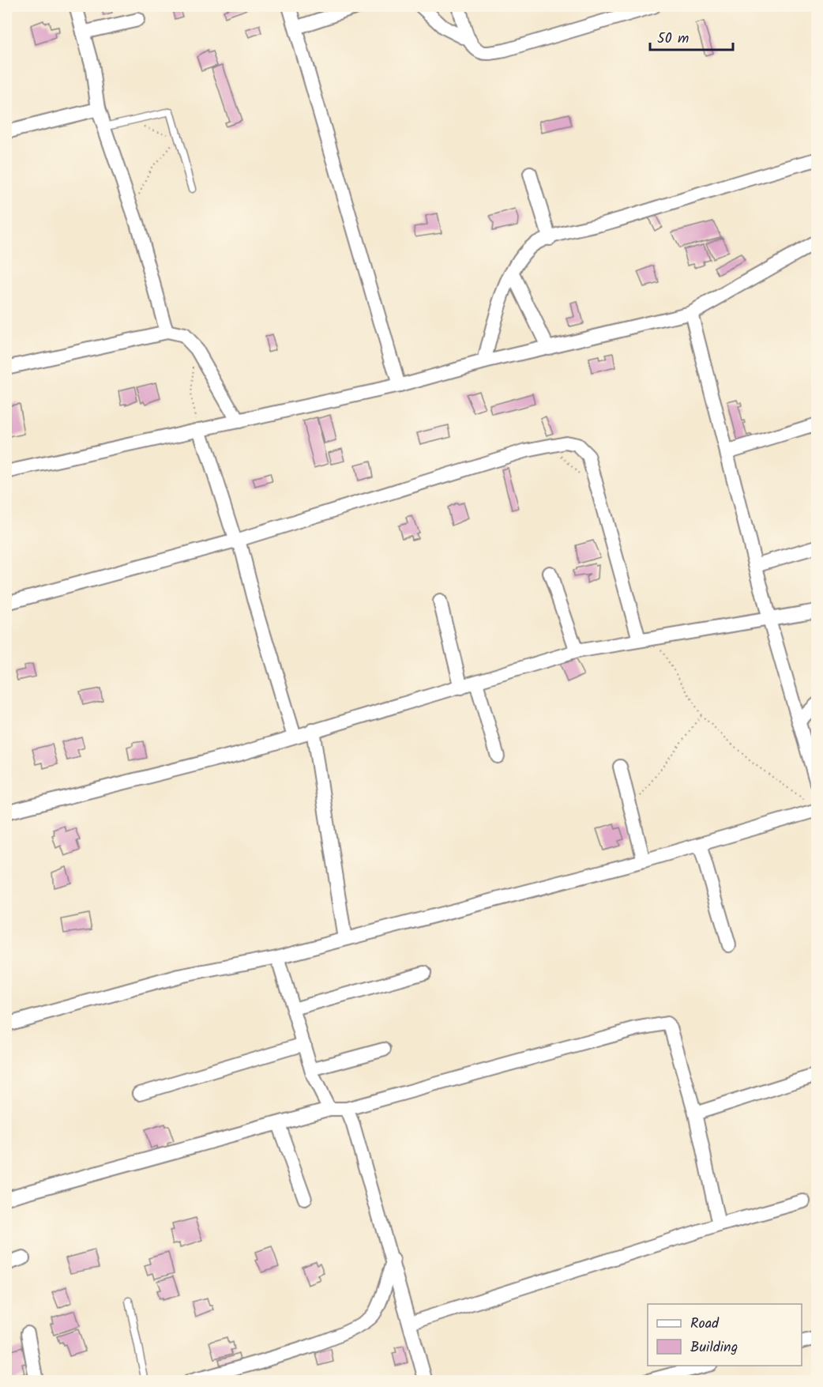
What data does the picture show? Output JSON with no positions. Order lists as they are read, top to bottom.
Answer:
{
  "legend": ["Road", "Building"],
  "scale_bar": "50 m"
}
